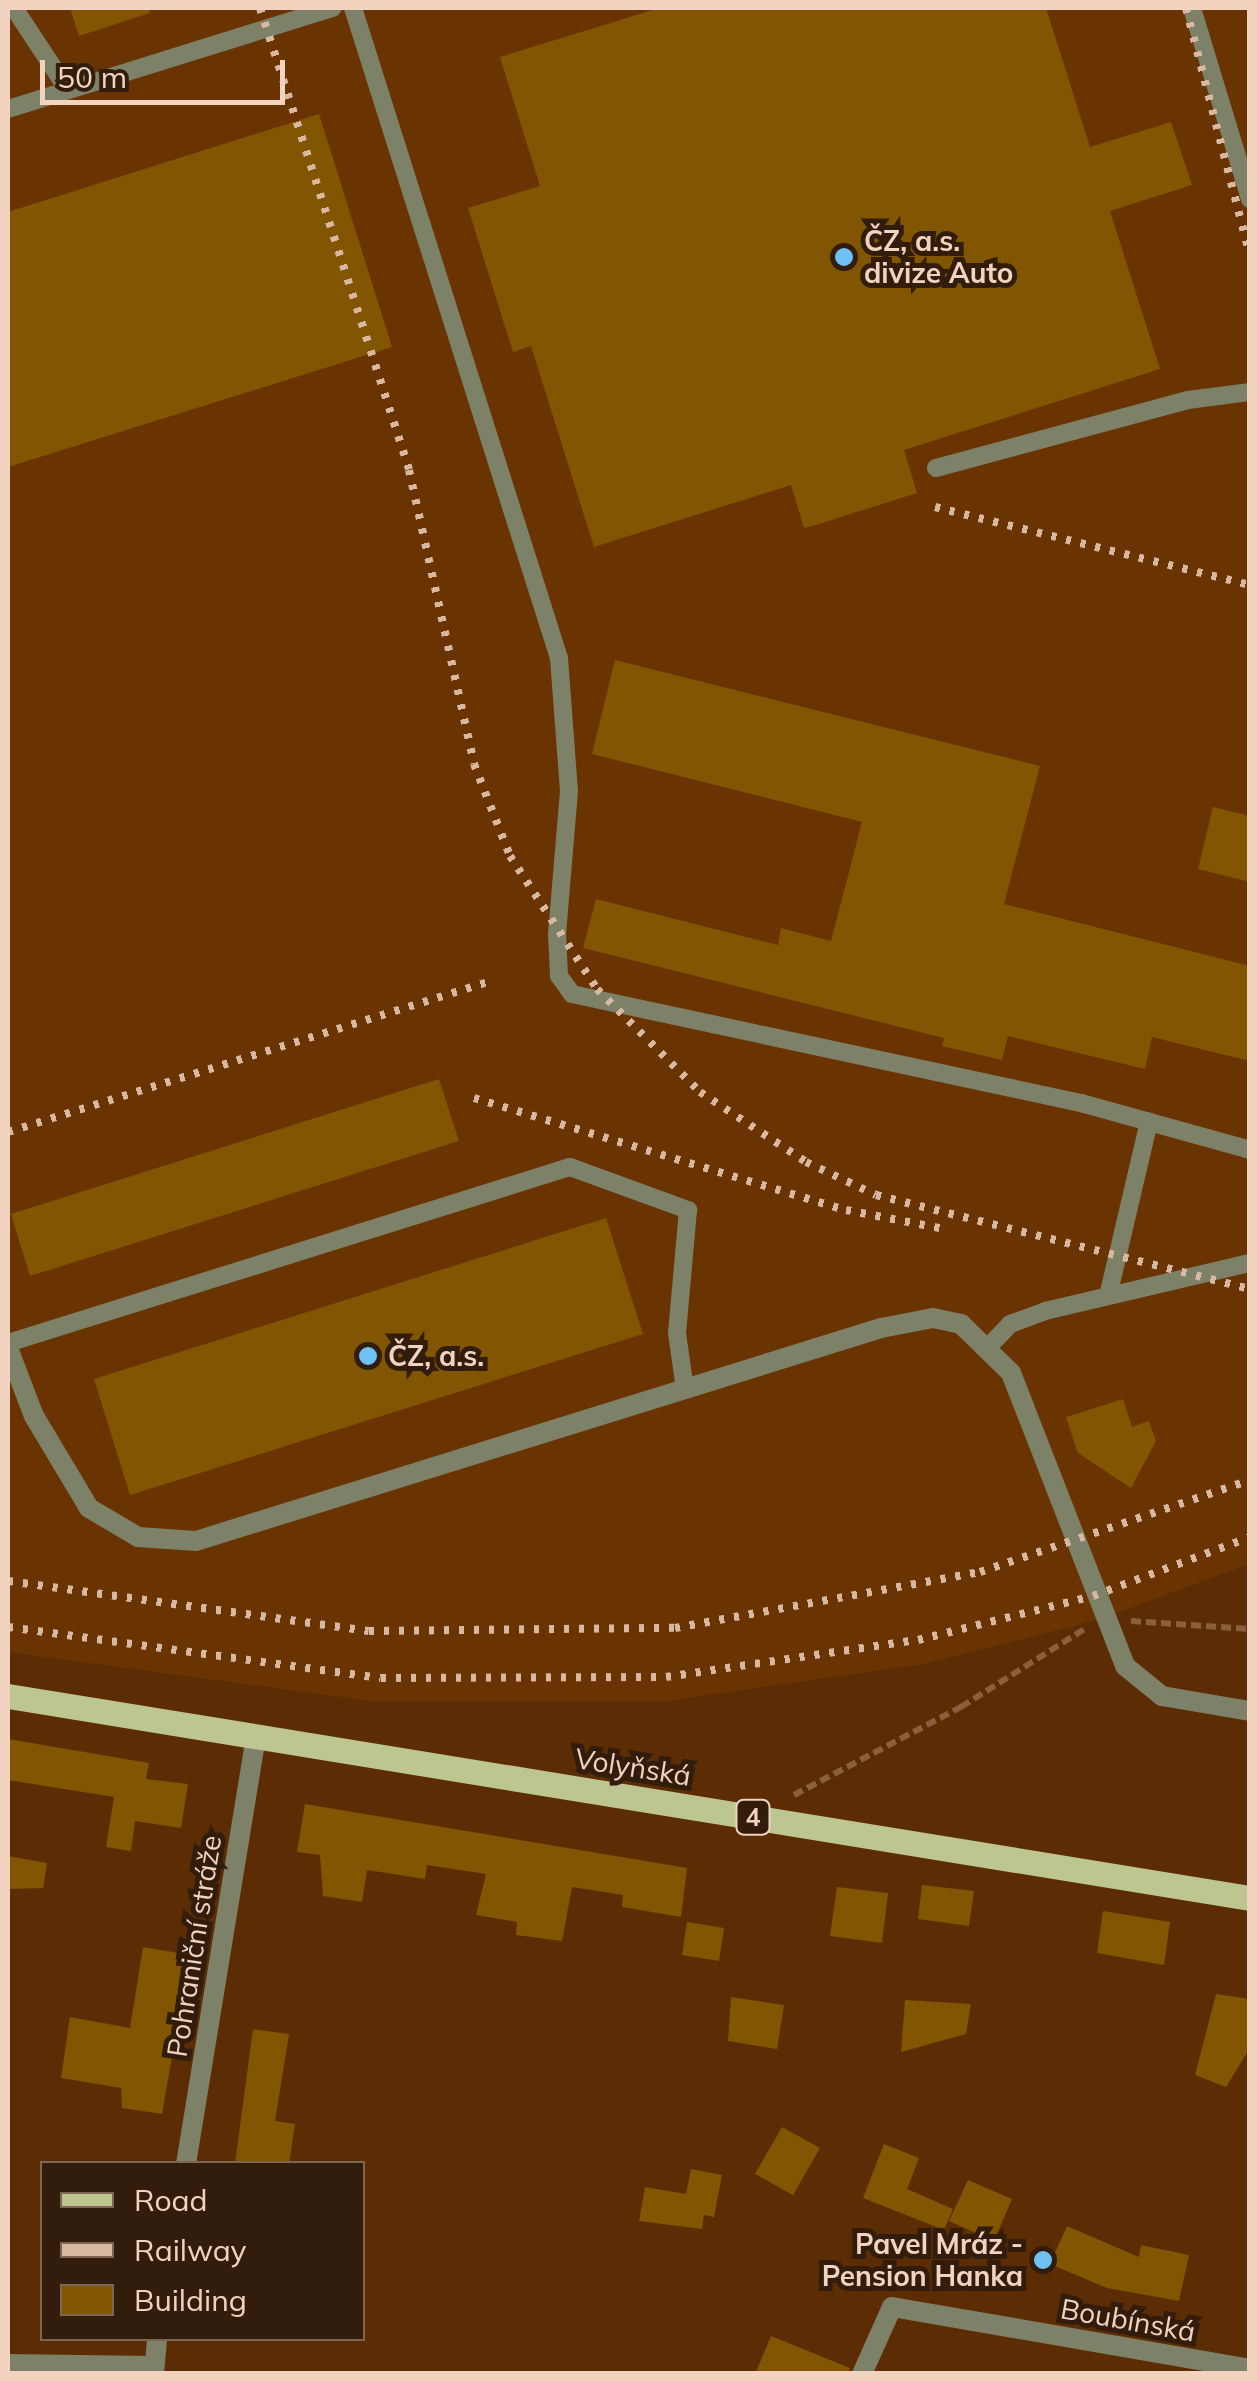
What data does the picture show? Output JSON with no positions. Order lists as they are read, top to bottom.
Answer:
{
  "streets": {
    "main road": ["Volyňská", "4"],
    "street": ["Pohraniční stráže", "Boubínská"]
  },
  "crossings": [
    ["Volyňská", "Pohraniční stráže"]
  ],
  "places": ["ČZ, a.s. divize Auto", "ČZ, a.s.", "Pavel Mráz - Pension Hanka"],
  "legend": ["Road", "Railway", "Building"],
  "scale_bar": "50 m"
}
